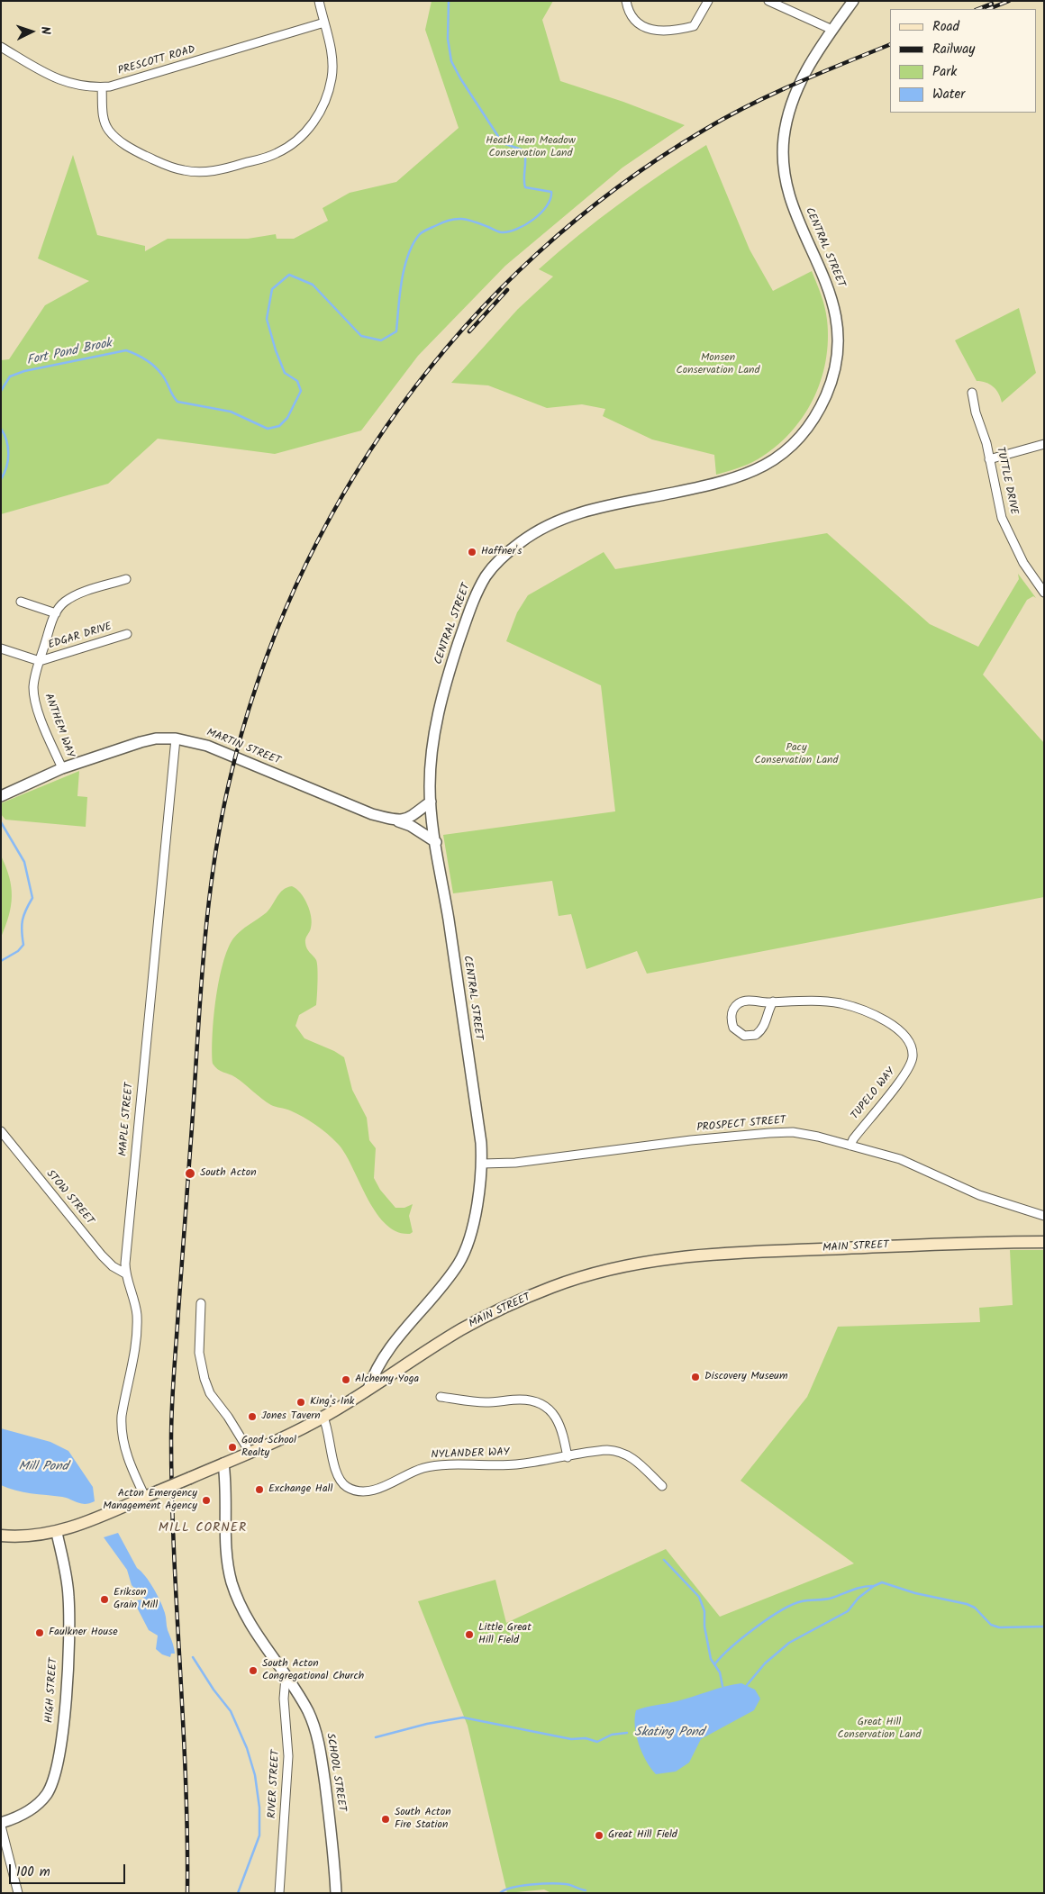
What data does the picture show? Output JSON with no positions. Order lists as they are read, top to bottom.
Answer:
{
  "streets": {
    "main road": ["MAIN STREET"],
    "street": [
      "PRESCOTT ROAD",
      "CENTRAL STREET",
      "TUTTLE DRIVE",
      "EDGAR DRIVE",
      "ANTHEM WAY",
      "MARTIN STREET",
      "TUPELO WAY",
      "MAPLE STREET",
      "PROSPECT STREET",
      "STOW STREET",
      "NYLANDER WAY",
      "HIGH STREET",
      "SCHOOL STREET",
      "RIVER STREET"
    ]
  },
  "crossings": [
    ["CENTRAL STREET", "MARTIN STREET"],
    ["CENTRAL STREET", "PROSPECT STREET"],
    ["CENTRAL STREET", "MAIN STREET"],
    ["EDGAR DRIVE", "ANTHEM WAY"],
    ["ANTHEM WAY", "MARTIN STREET"],
    ["MARTIN STREET", "MAPLE STREET"],
    ["TUPELO WAY", "PROSPECT STREET"],
    ["MAPLE STREET", "STOW STREET"],
    ["MAPLE STREET", "MAIN STREET"],
    ["MAIN STREET", "NYLANDER WAY"],
    ["MAIN STREET", "HIGH STREET"],
    ["MAIN STREET", "SCHOOL STREET"],
    ["SCHOOL STREET", "RIVER STREET"]
  ],
  "districts": ["MILL CORNER"],
  "water": ["Fort Pond Brook", "Mill Pond", "Skating Pond"],
  "parks": [
    "Heath Hen Meadow Conservation Land",
    "Monsen Conservation Land",
    "Pacy Conservation Land",
    "Great Hill Conservation Land"
  ],
  "places": [
    "Haffner's",
    "South Acton",
    "Discovery Museum",
    "Alchemy Yoga",
    "King's Ink",
    "Jones Tavern",
    "Good School Realty",
    "Exchange Hall",
    "Acton Emergency Management Agency",
    "Erikson Grain Mill",
    "Faulkner House",
    "Little Great Hill Field",
    "South Acton Congregational Church",
    "South Acton Fire Station",
    "Great Hill Field"
  ],
  "legend": [
    "Road",
    "Railway",
    "Park",
    "Water"
  ],
  "scale_bar": "100 m",
  "north": "right"
}
